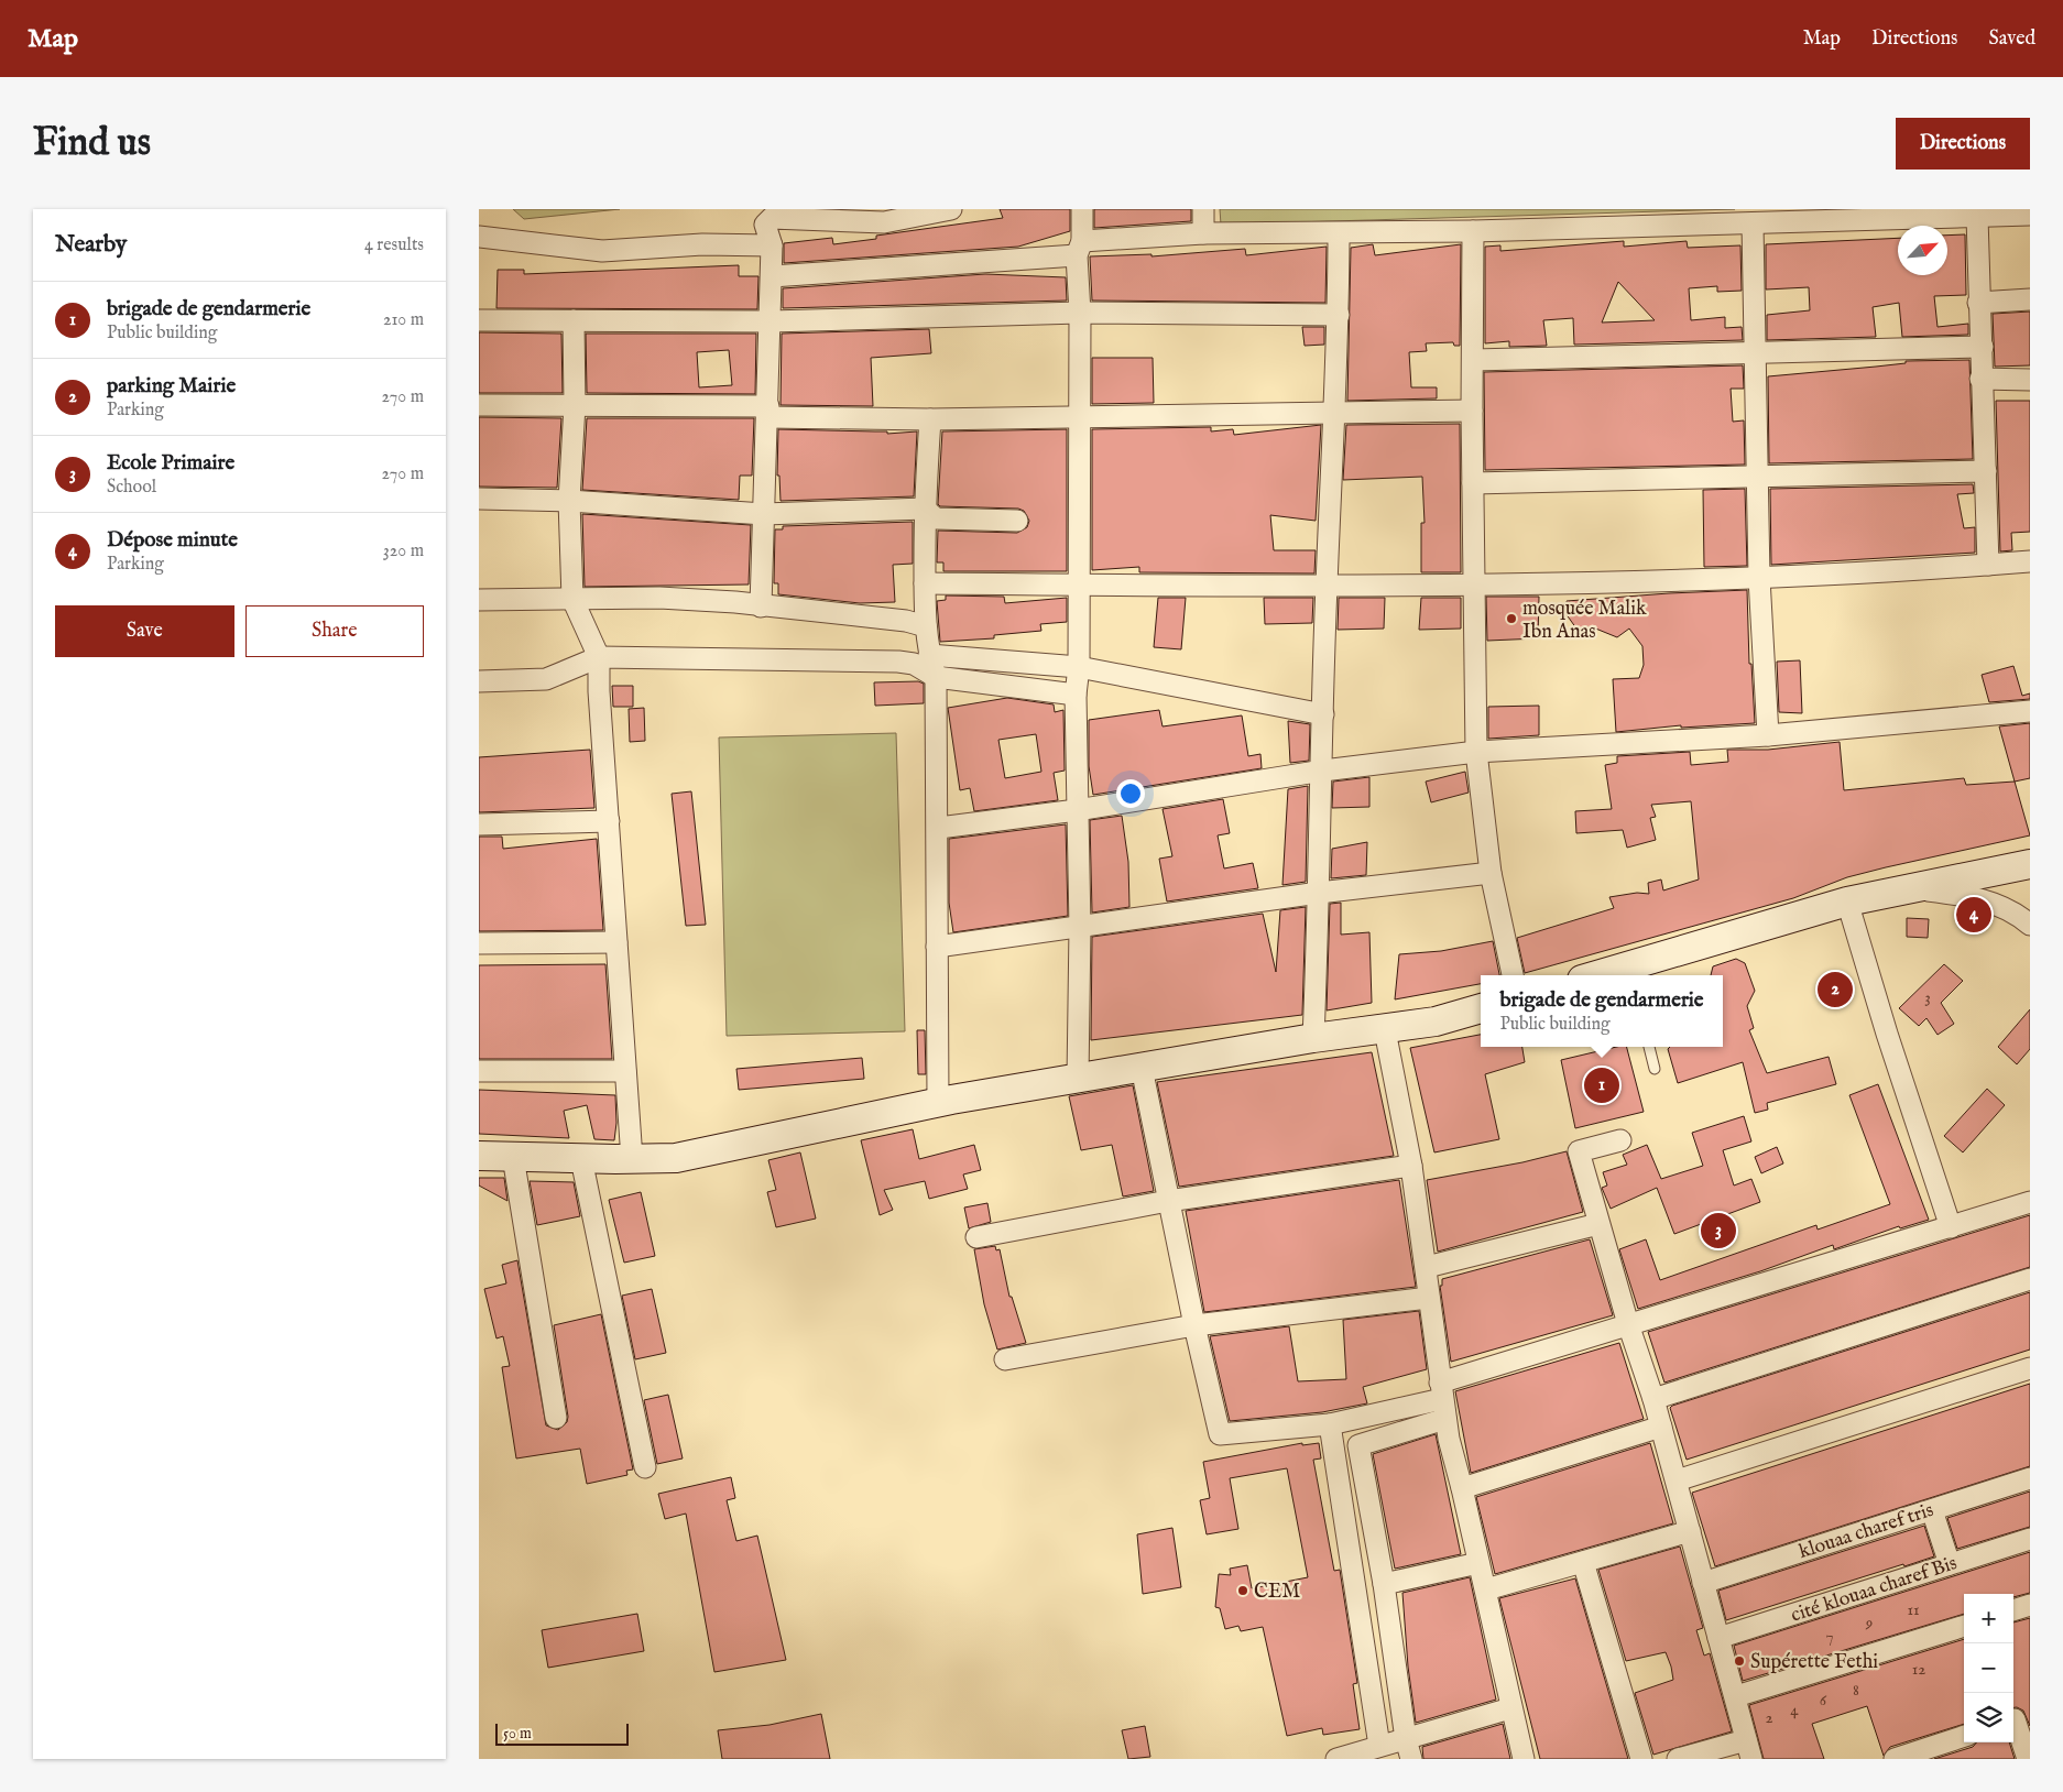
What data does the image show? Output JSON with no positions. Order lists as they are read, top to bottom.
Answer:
{
  "streets": {
    "street": ["klouaa charef tris", "cité klouaa charef Bis"]
  },
  "places": ["mosquée Malik Ibn Anas", "CEM", "Supérette Fethi"],
  "house_numbers": [
    "3",
    "11",
    "9",
    "7",
    "12",
    "8",
    "6",
    "4",
    "2"
  ],
  "scale_bar": "50 m",
  "north": "top right",
  "page": {
    "header": "Map",
    "nav": ["Map", "Directions", "Saved"],
    "buttons": [
      "Directions",
      ["Save", "Share"]
    ],
    "title": "Find us",
    "heading": ["Nearby", "4 results"],
    "list": [
      {
        "mark": "1",
        "name": "brigade de gendarmerie",
        "note": "Public building",
        "value": "210 m"
      },
      {
        "mark": "2",
        "name": "parking Mairie",
        "note": "Parking",
        "value": "270 m"
      },
      {
        "mark": "3",
        "name": "Ecole Primaire",
        "note": "School",
        "value": "270 m"
      },
      {
        "mark": "4",
        "name": "Dépose minute",
        "note": "Parking",
        "value": "320 m"
      }
    ],
    "pins": [
      "4",
      "2",
      "1",
      "3"
    ],
    "popup": ["brigade de gendarmerie", "Public building"],
    "map_buttons": ["+", "−"],
    "scale": "50 m"
  }
}
